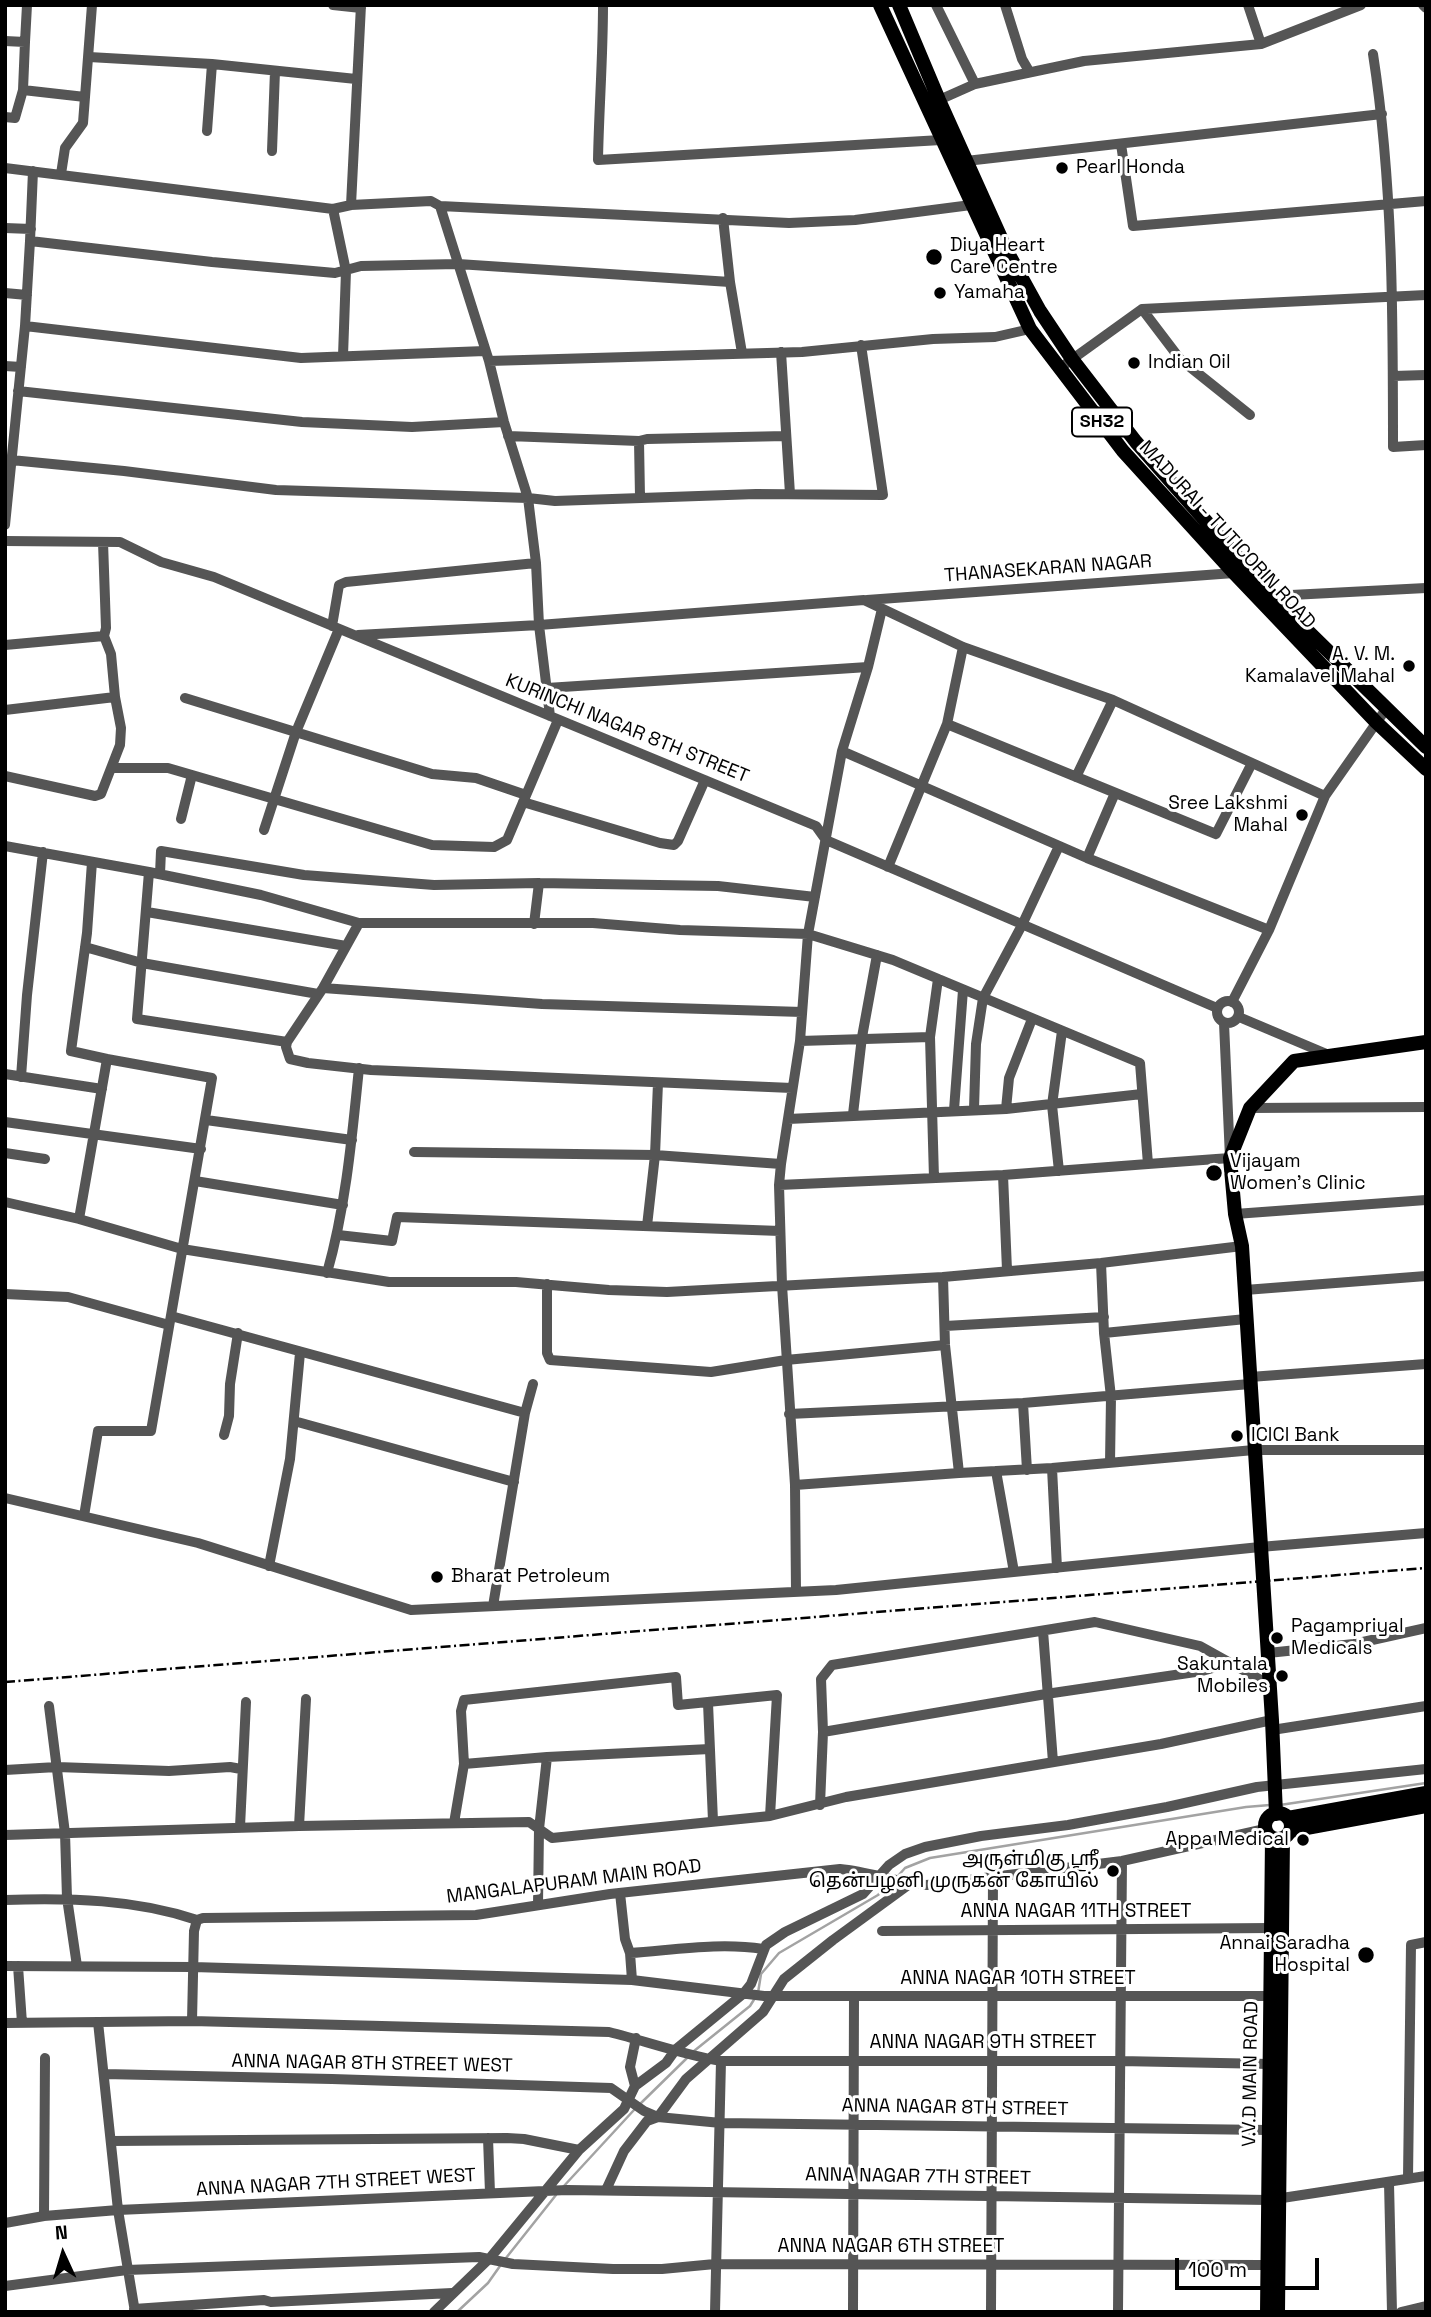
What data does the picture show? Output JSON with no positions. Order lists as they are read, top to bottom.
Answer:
{
  "streets": {
    "main road": ["SH32", "MADURAI - TUTICORIN ROAD", "V.V.D MAIN ROAD"],
    "street": [
      "THANASEKARAN NAGAR",
      "KURINCHI NAGAR 8TH STREET",
      "MANGALAPURAM MAIN ROAD",
      "ANNA NAGAR 11TH STREET",
      "ANNA NAGAR 10TH STREET",
      "ANNA NAGAR 9TH STREET",
      "ANNA NAGAR 8TH STREET WEST",
      "ANNA NAGAR 8TH STREET",
      "ANNA NAGAR 7TH STREET",
      "ANNA NAGAR 7TH STREET WEST",
      "ANNA NAGAR 6TH STREET"
    ]
  },
  "crossings": [
    ["MADURAI - TUTICORIN ROAD", "THANASEKARAN NAGAR"],
    ["THANASEKARAN NAGAR", "KURINCHI NAGAR 8TH STREET"],
    ["ANNA NAGAR 11TH STREET", "V.V.D MAIN ROAD"],
    ["ANNA NAGAR 10TH STREET", "V.V.D MAIN ROAD"],
    ["ANNA NAGAR 9TH STREET", "V.V.D MAIN ROAD"],
    ["ANNA NAGAR 8TH STREET WEST", "ANNA NAGAR 8TH STREET"],
    ["V.V.D MAIN ROAD", "ANNA NAGAR 8TH STREET"],
    ["V.V.D MAIN ROAD", "ANNA NAGAR 7TH STREET"],
    ["V.V.D MAIN ROAD", "ANNA NAGAR 6TH STREET"],
    ["ANNA NAGAR 7TH STREET", "ANNA NAGAR 7TH STREET WEST"]
  ],
  "places": [
    "Pearl Honda",
    "Diya Heart Care Centre",
    "Yamaha",
    "Indian Oil",
    "A. V. M. Kamalavel Mahal",
    "Sree Lakshmi Mahal",
    "Vijayam Women's Clinic",
    "ICICI Bank",
    "Bharat Petroleum",
    "Pagampriyal Medicals",
    "Sakuntala Mobiles",
    "Appa Medical",
    "அருள்மிகு ஶ்ரீ தென்பழனி முருகன் கோயில்",
    "Annai Saradha Hospital"
  ],
  "scale_bar": "100 m",
  "north": "top"
}
